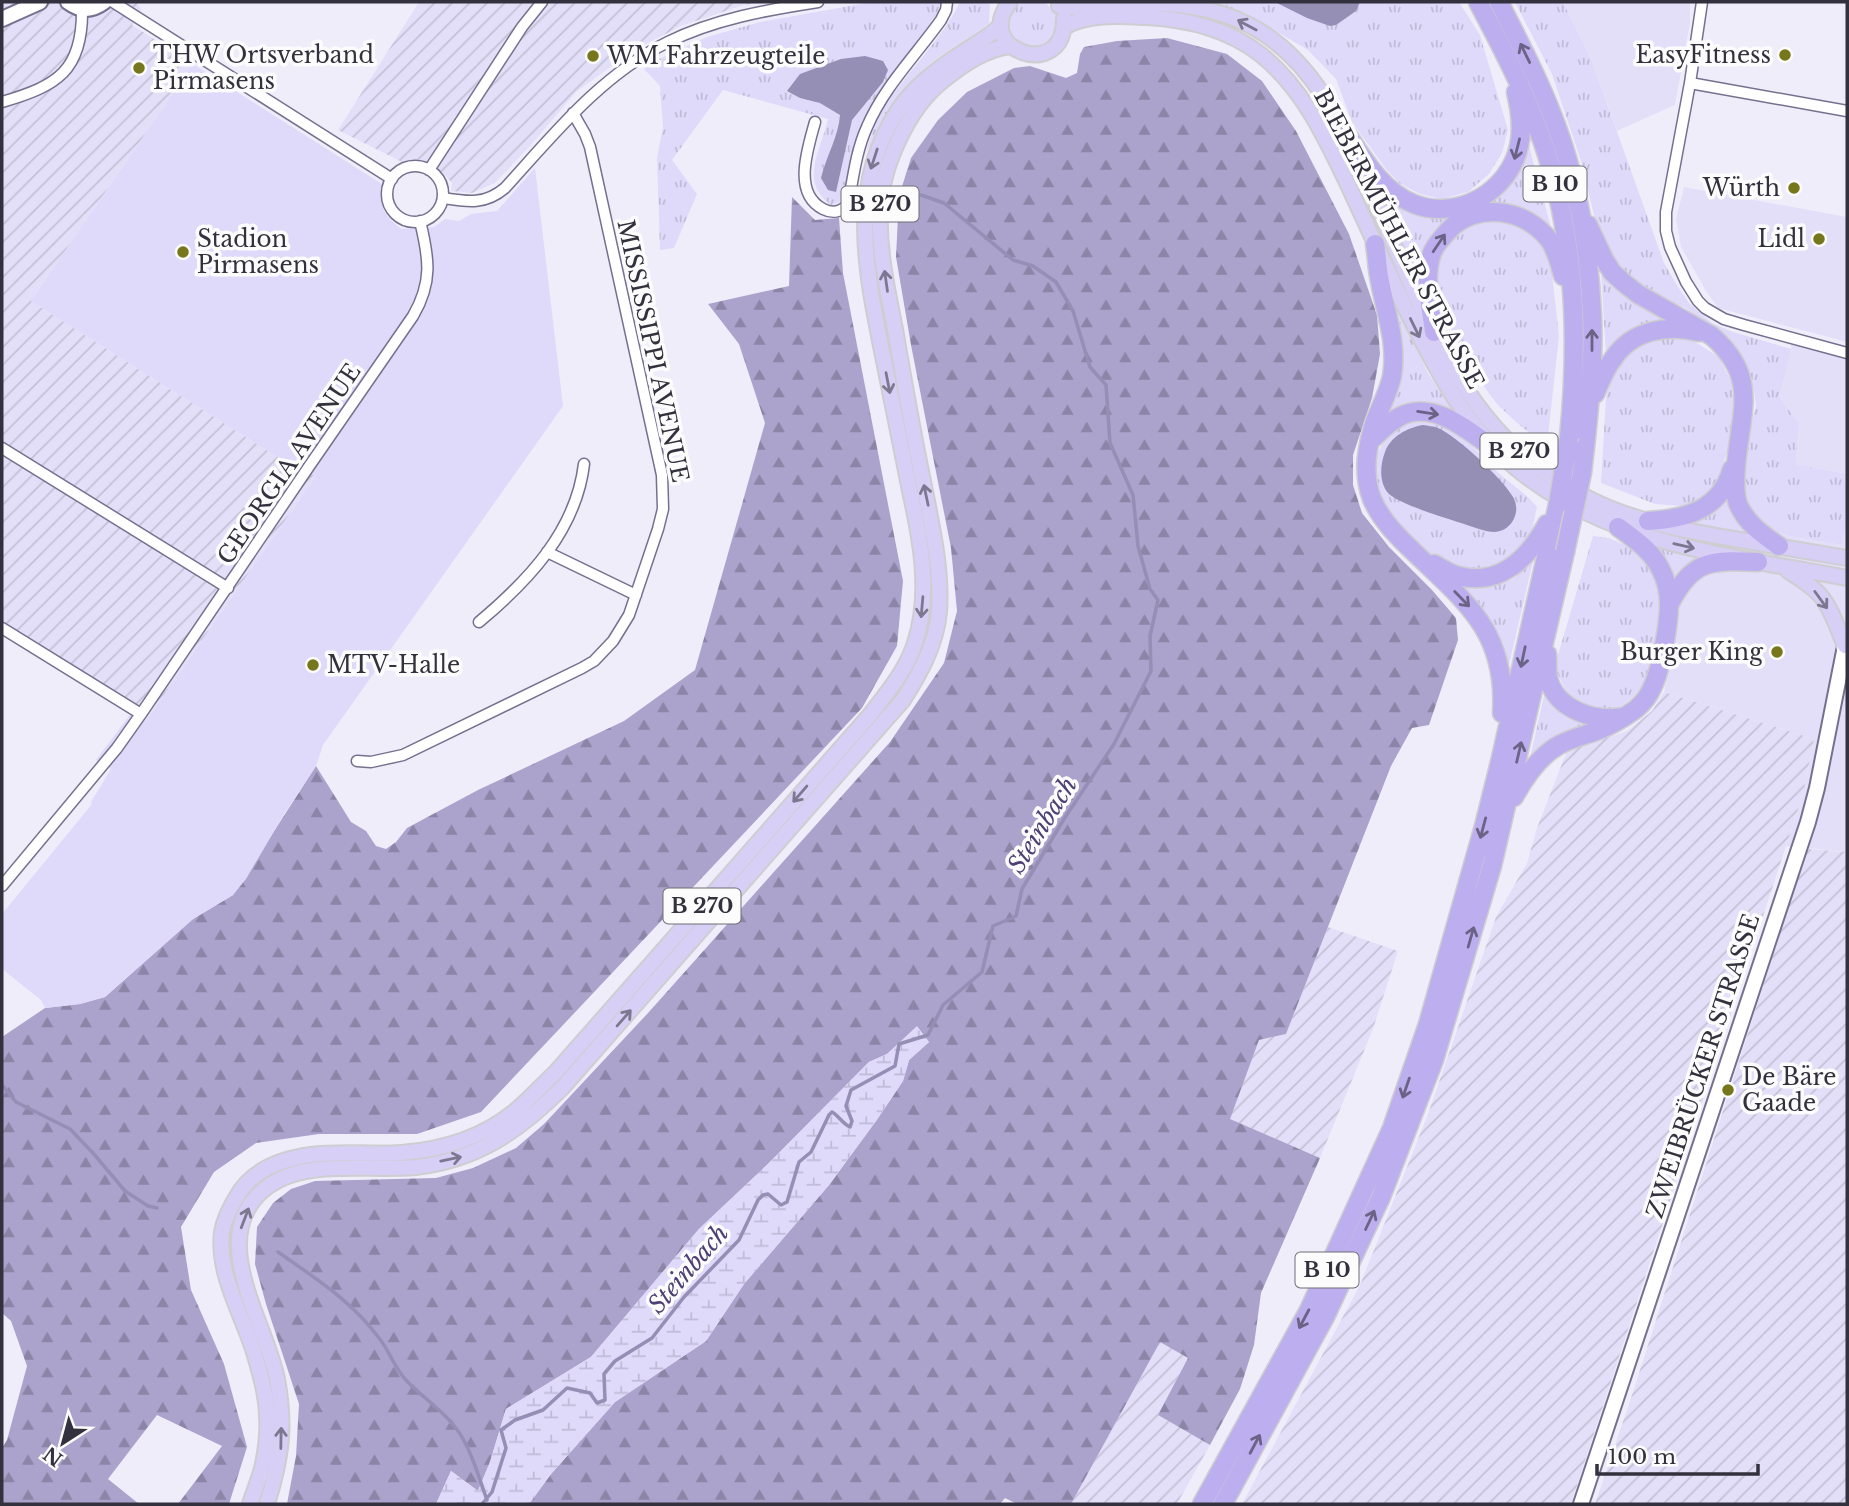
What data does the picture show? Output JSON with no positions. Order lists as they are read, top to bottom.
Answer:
{
  "streets": {
    "highway": ["B 10"],
    "main road": ["B 270", "BIEBERMÜHLER STRASSE"],
    "street": ["MISSISSIPPI AVENUE", "GEORGIA AVENUE", "ZWEIBRÜCKER STRASSE"]
  },
  "crossings": [
    ["B 270", "BIEBERMÜHLER STRASSE"]
  ],
  "water": ["Steinbach"],
  "places": [
    "EasyFitness",
    "WM Fahrzeugteile",
    "THW Ortsverband Pirmasens",
    "Würth",
    "Lidl",
    "Stadion Pirmasens",
    "Burger King",
    "MTV-Halle",
    "De Bäre Gaade"
  ],
  "scale_bar": "100 m",
  "north": "bottom left"
}
